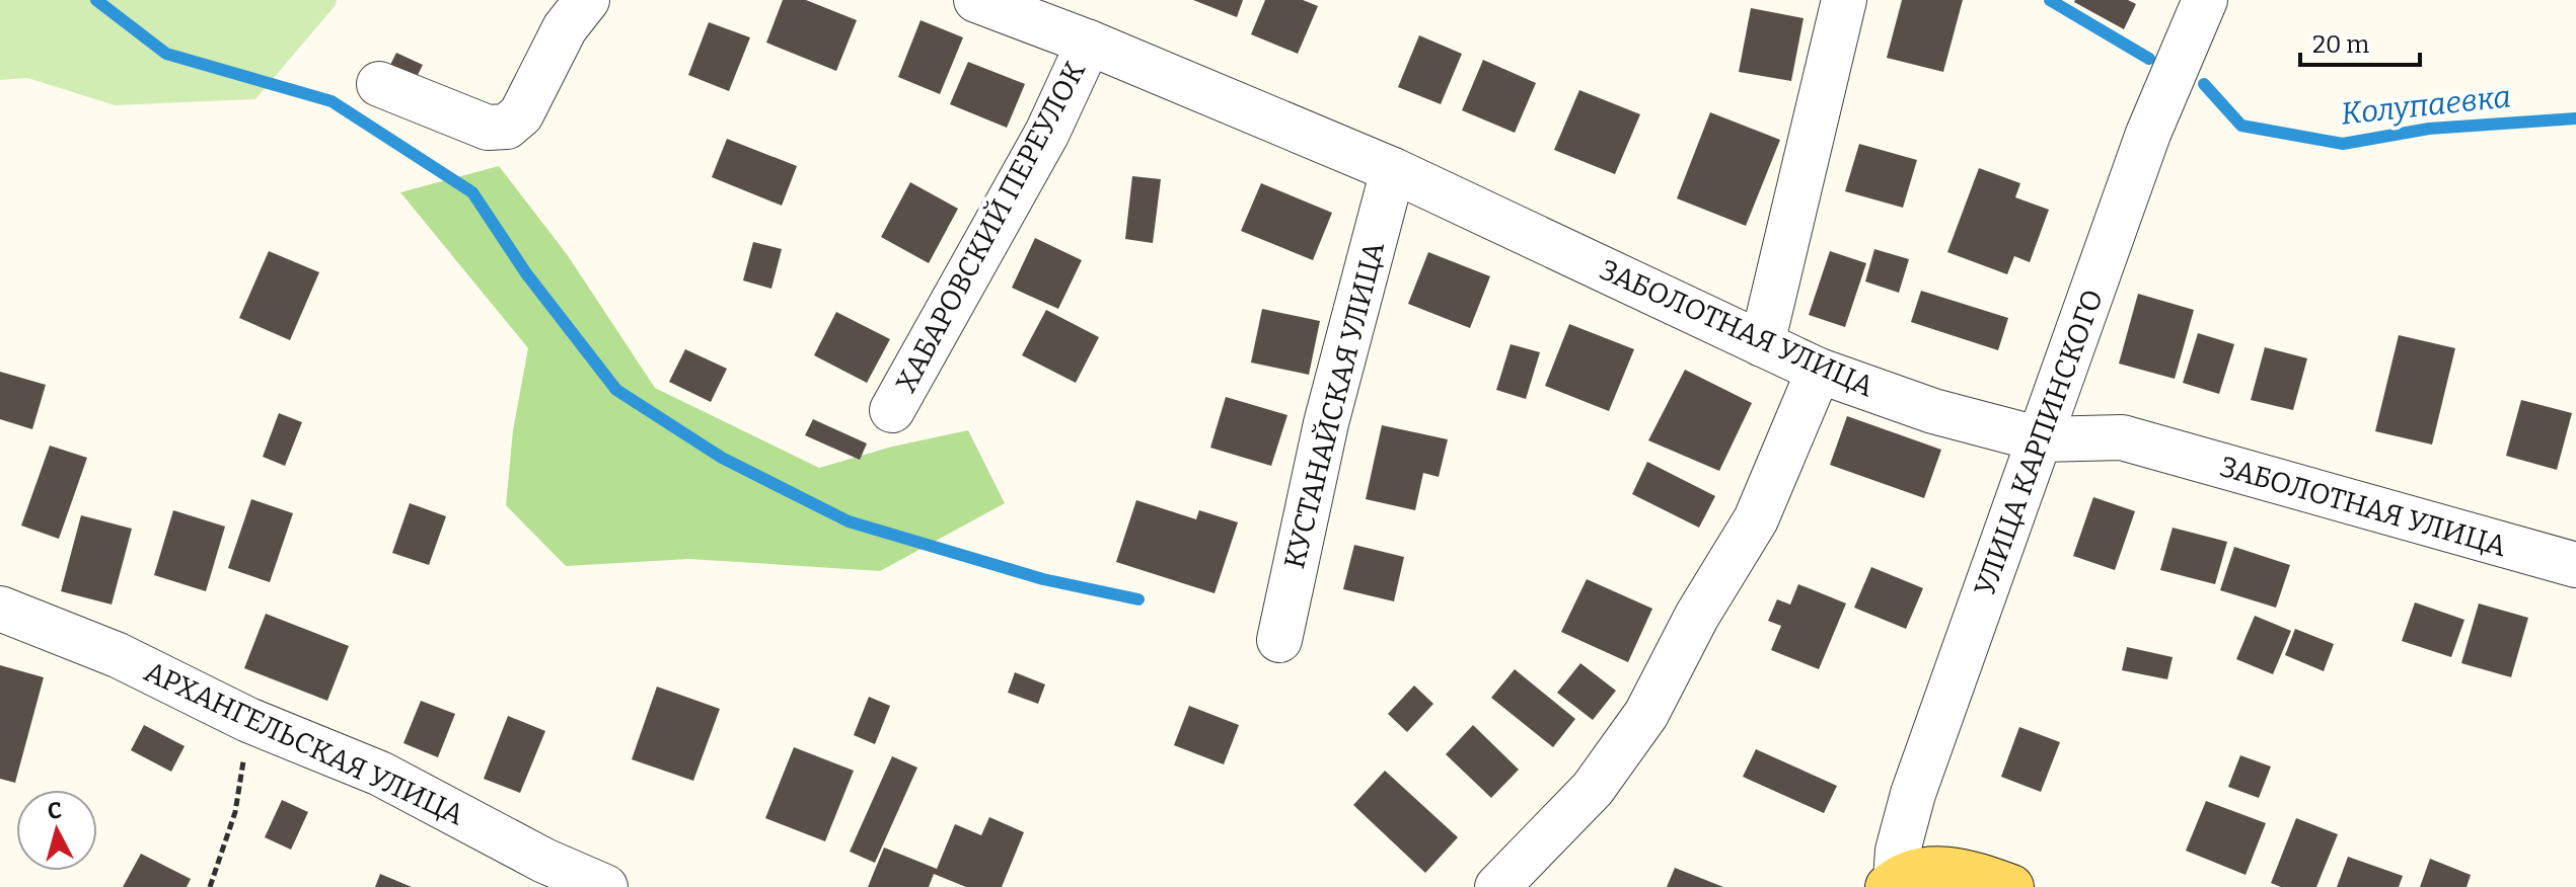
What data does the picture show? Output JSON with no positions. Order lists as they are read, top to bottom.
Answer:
{
  "streets": {
    "street": [
      "ХАБАРОВСКИЙ ПЕРЕУЛОК",
      "ЗАБОЛОТНАЯ УЛИЦА",
      "КУСТАНАЙСКАЯ УЛИЦА",
      "УЛИЦА КАРПИНСКОГО",
      "АРХАНГЕЛЬСКАЯ УЛИЦА"
    ]
  },
  "crossings": [
    ["ХАБАРОВСКИЙ ПЕРЕУЛОК", "ЗАБОЛОТНАЯ УЛИЦА"],
    ["ЗАБОЛОТНАЯ УЛИЦА", "КУСТАНАЙСКАЯ УЛИЦА"],
    ["ЗАБОЛОТНАЯ УЛИЦА", "УЛИЦА КАРПИНСКОГО"]
  ],
  "water": ["Колупаевка"],
  "scale_bar": "20 m",
  "north": "top"
}
